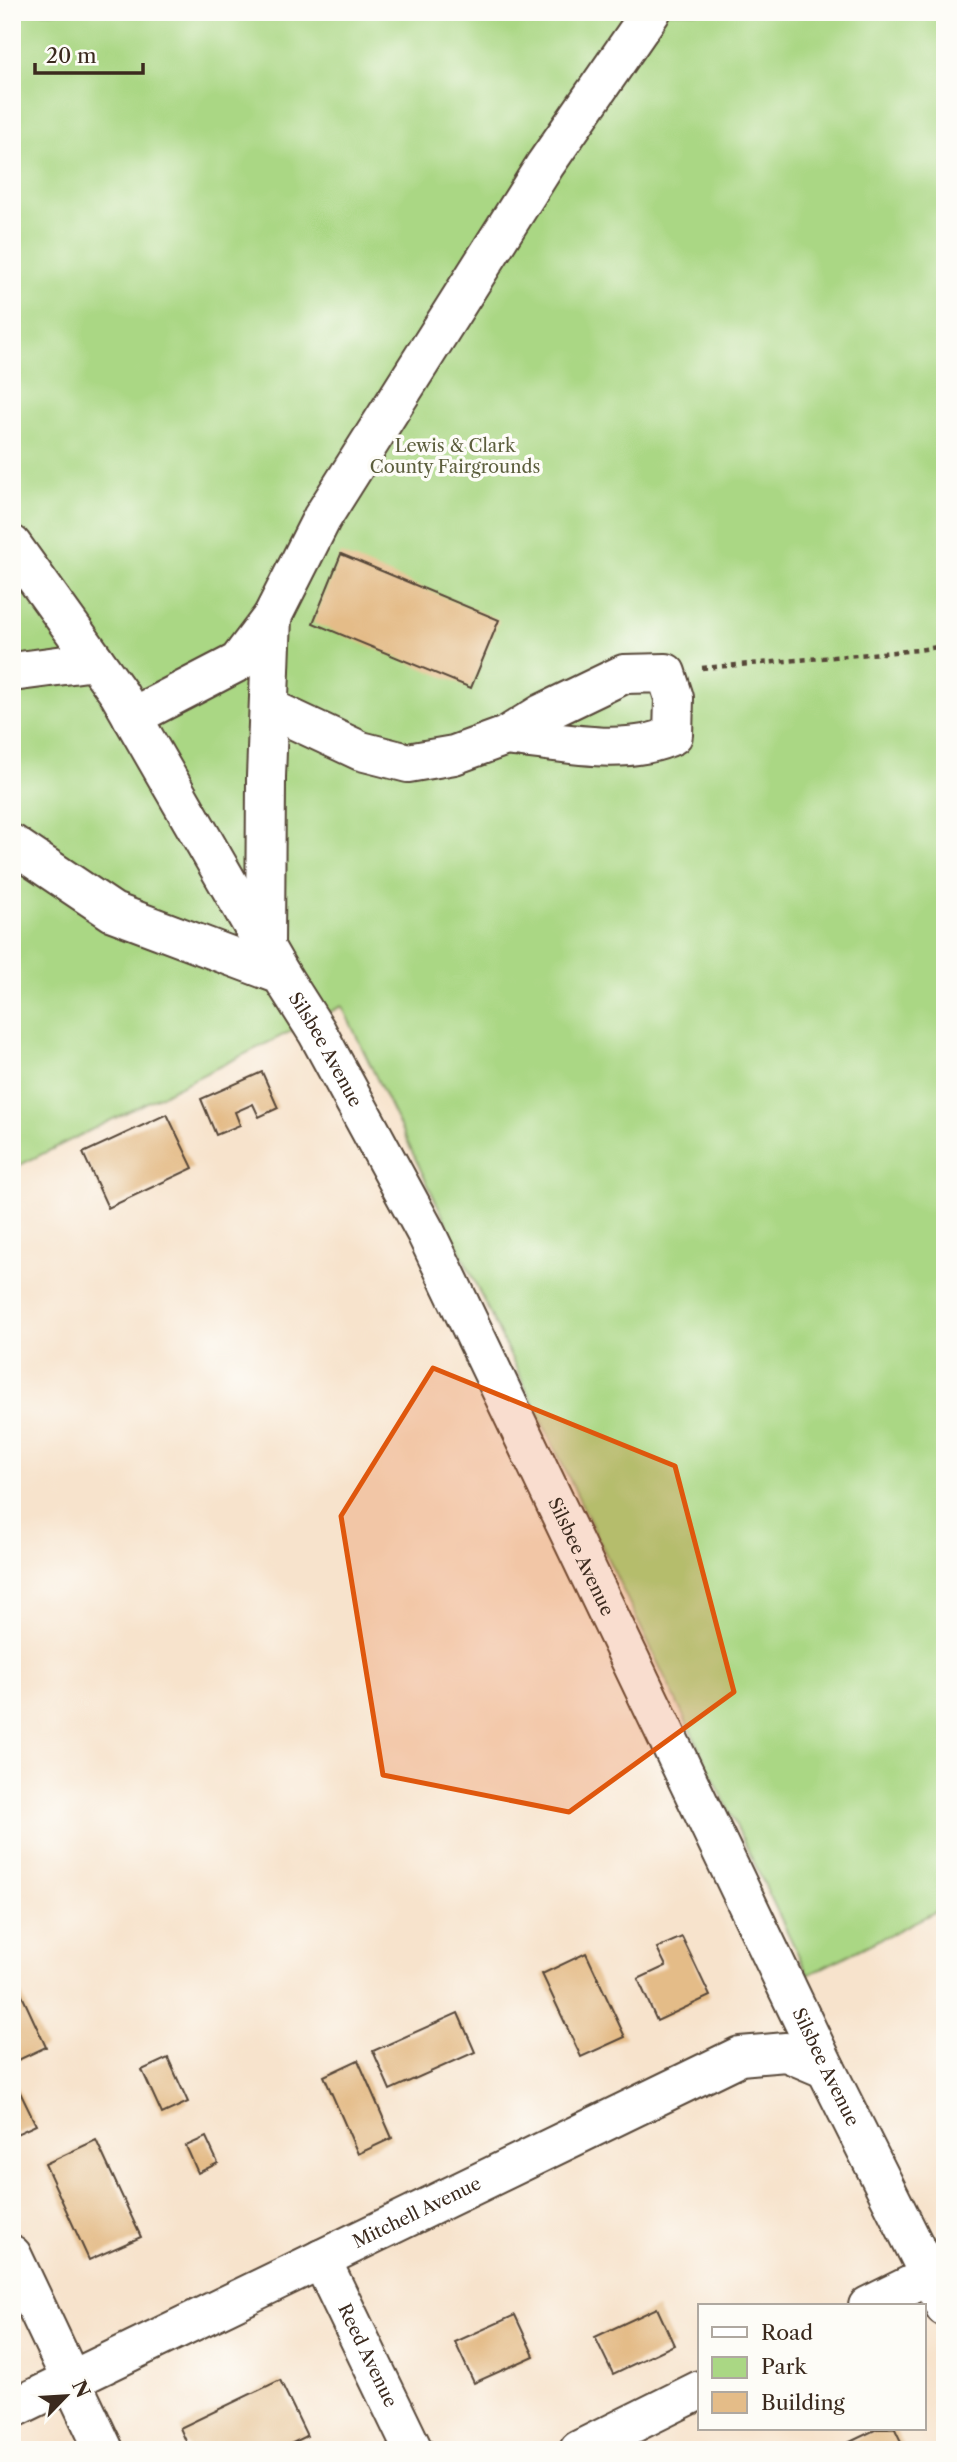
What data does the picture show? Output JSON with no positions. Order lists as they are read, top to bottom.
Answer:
{
  "streets": {
    "street": ["Silsbee Avenue", "Mitchell Avenue", "Reed Avenue"]
  },
  "crossings": [
    ["Silsbee Avenue", "Mitchell Avenue"],
    ["Mitchell Avenue", "Reed Avenue"]
  ],
  "parks": ["Lewis & Clark County Fairgrounds"],
  "legend": ["Road", "Park", "Building"],
  "scale_bar": "20 m",
  "north": "top right"
}
